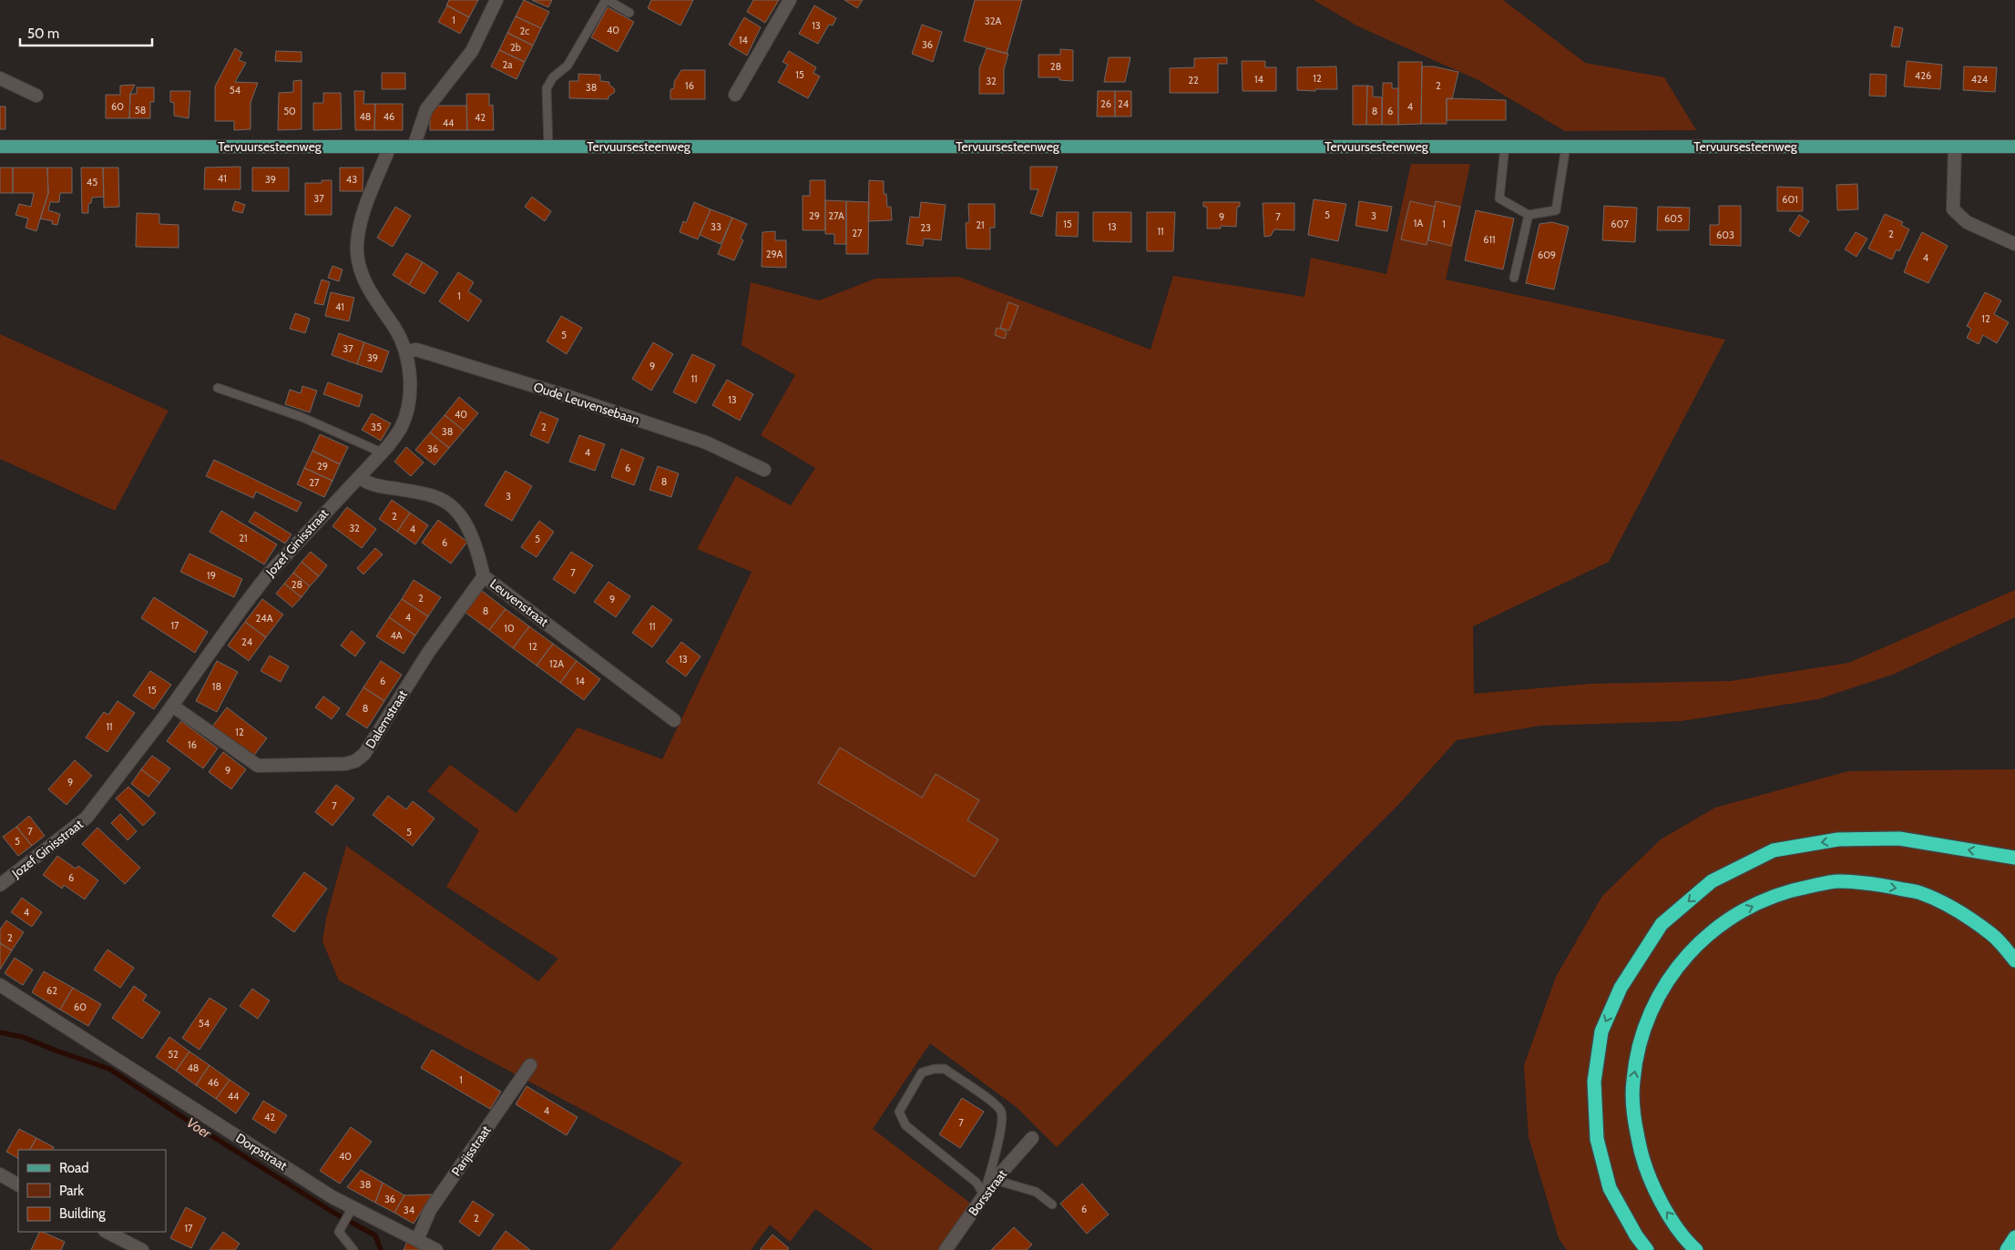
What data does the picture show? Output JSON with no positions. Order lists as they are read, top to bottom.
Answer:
{
  "streets": {
    "main road": ["Tervuursesteenweg"],
    "street": [
      "Oude Leuvensebaan",
      "Jozef Ginisstraat",
      "Leuvenstraat",
      "Dalemstraat",
      "Parijsstraat",
      "Dorpstraat",
      "Borsstraat"
    ]
  },
  "crossings": [
    ["Tervuursesteenweg", "Jozef Ginisstraat"],
    ["Oude Leuvensebaan", "Jozef Ginisstraat"],
    ["Jozef Ginisstraat", "Leuvenstraat"],
    ["Jozef Ginisstraat", "Dalemstraat"],
    ["Leuvenstraat", "Dalemstraat"],
    ["Parijsstraat", "Dorpstraat"]
  ],
  "water": ["Voer"],
  "house_numbers": [
    "1",
    "32A",
    "13",
    "40",
    "2c",
    "14",
    "36",
    "2b",
    "2a",
    "28",
    "15",
    "426",
    "12",
    "14",
    "424",
    "22",
    "32",
    "16",
    "2",
    "38",
    "54",
    "26",
    "24",
    "60",
    "4",
    "58",
    "50",
    "8",
    "6",
    "48",
    "46",
    "42",
    "44",
    "41",
    "39",
    "43",
    "45",
    "37",
    "601",
    "5",
    "29",
    "27A",
    "3",
    "9",
    "7",
    "605",
    "1A",
    "15",
    "1",
    "607",
    "21",
    "33",
    "13",
    "23",
    "11",
    "27",
    "2",
    "603",
    "611",
    "29A",
    "609",
    "4",
    "1",
    "41",
    "12",
    "5",
    "37",
    "39",
    "9",
    "11",
    "13",
    "40",
    "35",
    "2",
    "38",
    "36",
    "4",
    "29",
    "6",
    "8",
    "27",
    "3",
    "2",
    "32",
    "4",
    "21",
    "5",
    "6",
    "7",
    "19",
    "28",
    "2",
    "9",
    "8",
    "4",
    "24A",
    "17",
    "11",
    "10",
    "4A",
    "24",
    "12",
    "13",
    "12A",
    "6",
    "14",
    "18",
    "15",
    "8",
    "11",
    "12",
    "16",
    "9",
    "9",
    "7",
    "7",
    "5",
    "5",
    "6",
    "4",
    "2",
    "62",
    "60",
    "54",
    "52",
    "48",
    "1",
    "46",
    "44",
    "4",
    "42",
    "7",
    "40",
    "38",
    "36",
    "6",
    "34",
    "2",
    "17"
  ],
  "legend": ["Road", "Park", "Building"],
  "scale_bar": "50 m"
}
